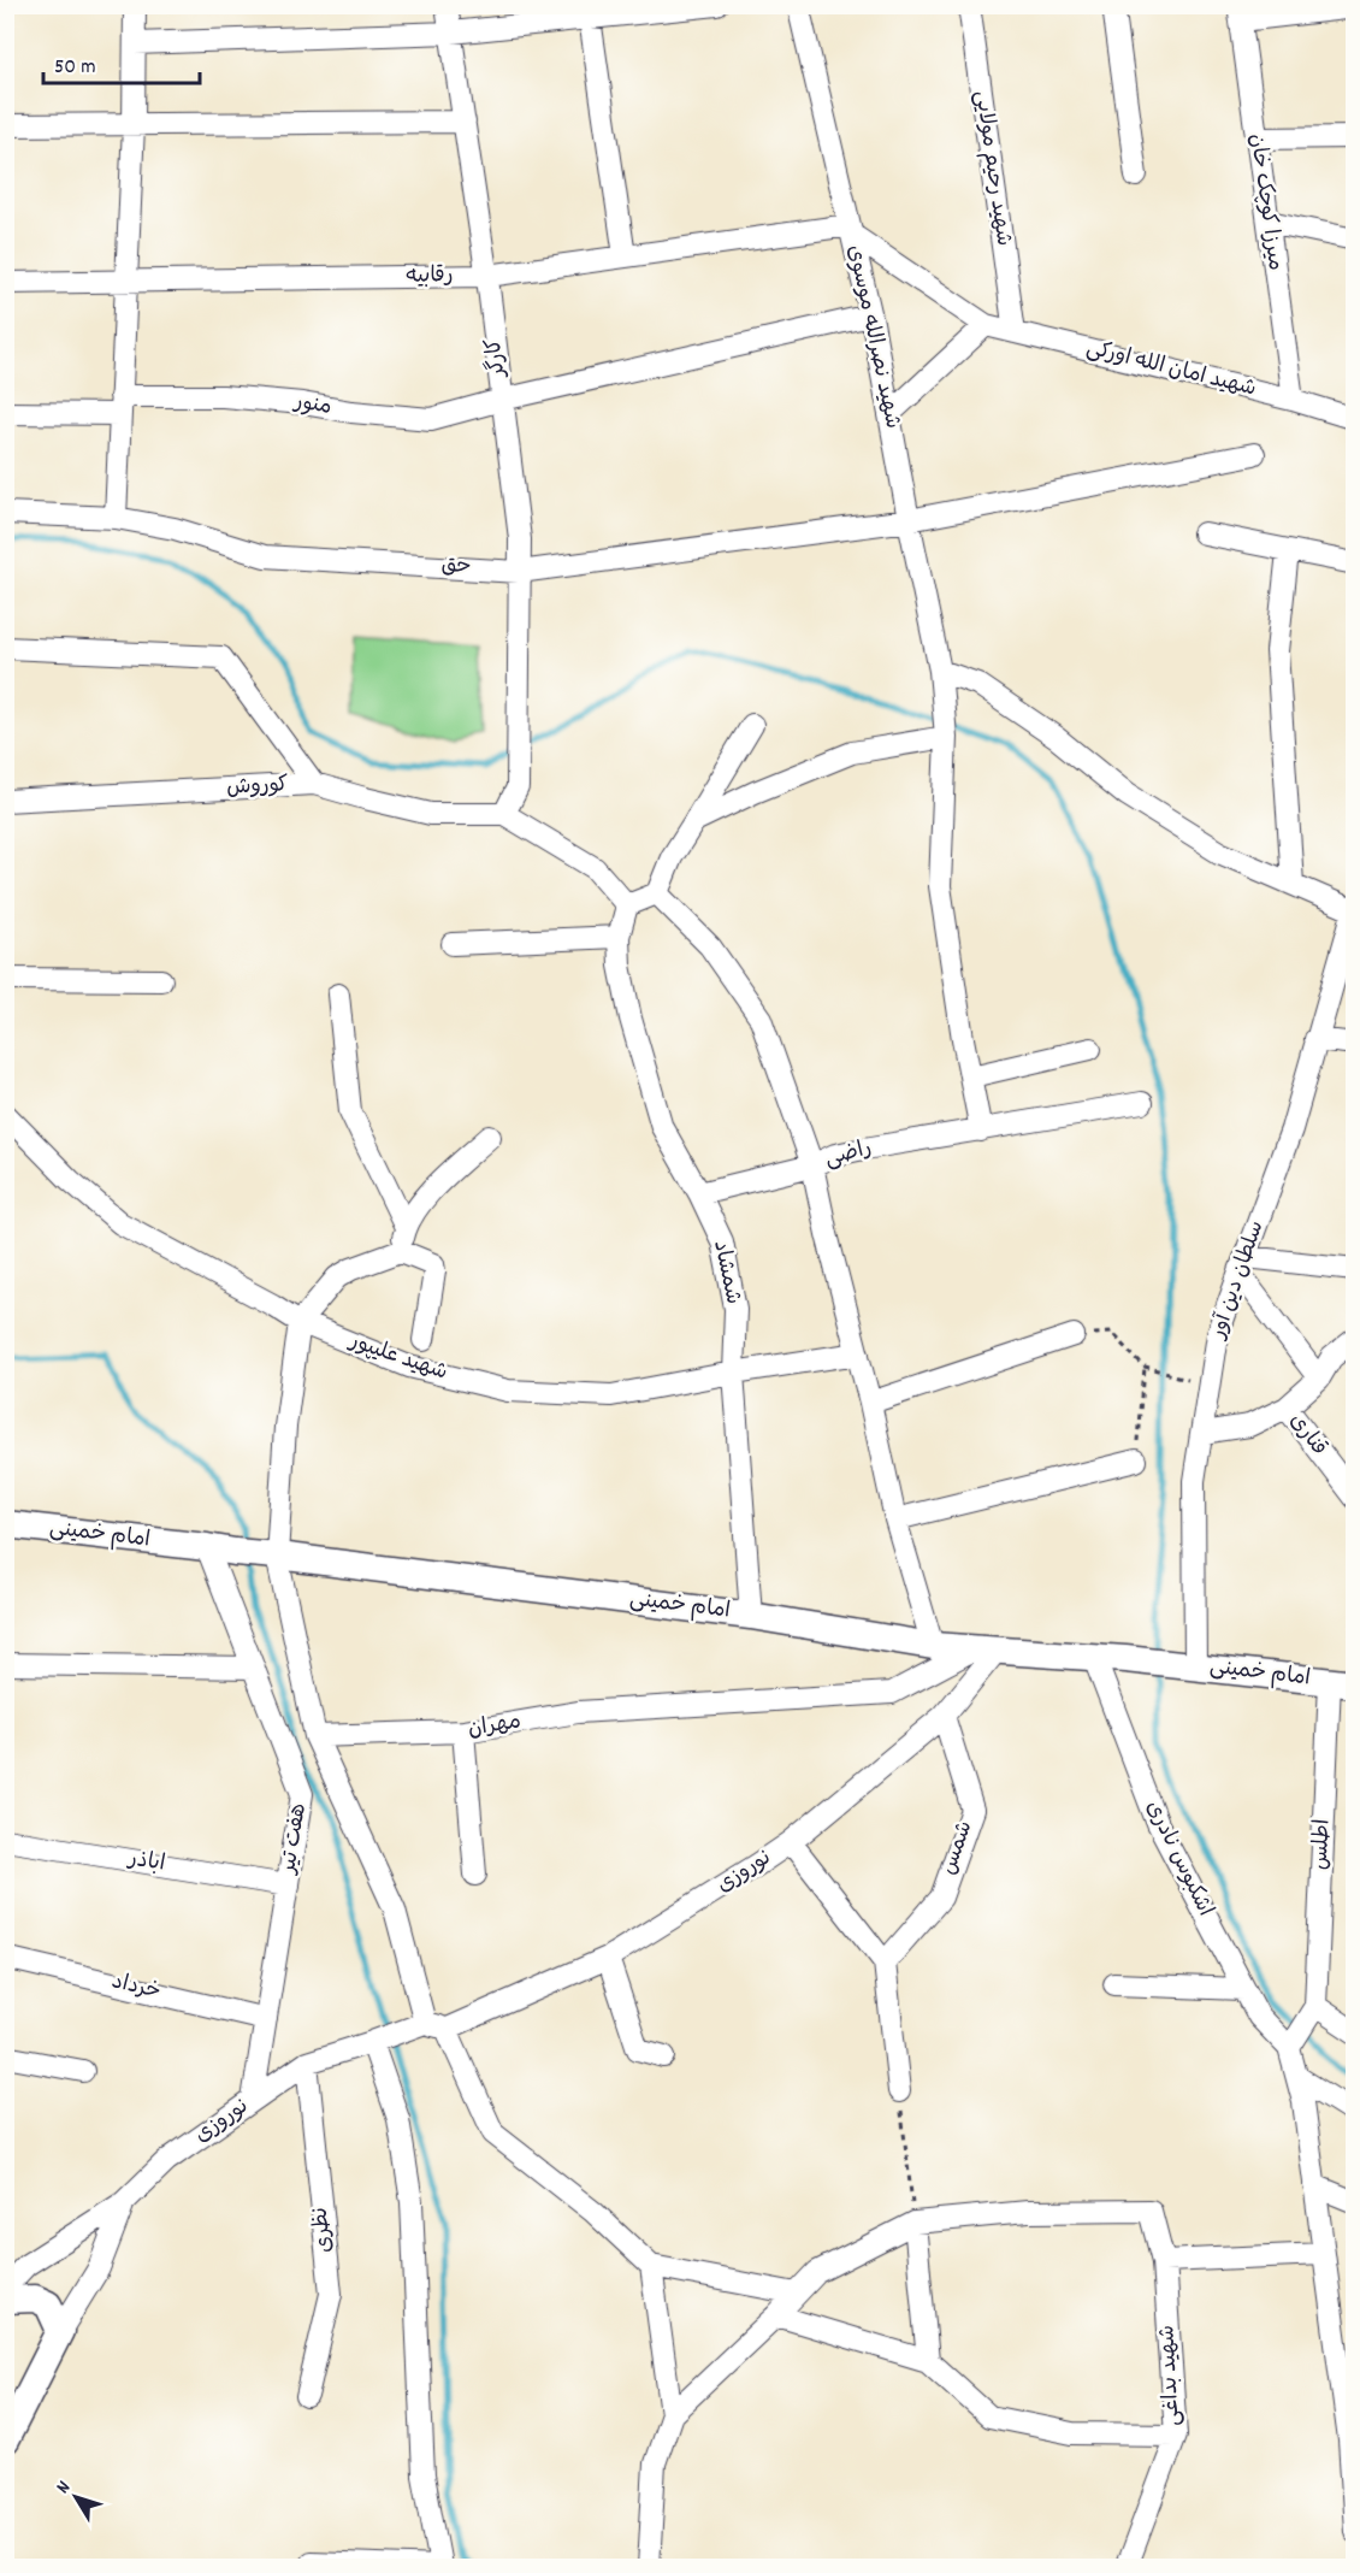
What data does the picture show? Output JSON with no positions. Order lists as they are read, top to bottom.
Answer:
{
  "streets": {
    "main road": ["امام خمینی"],
    "street": [
      "شهید رحیم مولایی",
      "میرزا کوچک خان",
      "رقابیه",
      "شهید نصرالله موسوی",
      "کارگر",
      "شهید امان الله اورکی",
      "منور",
      "حق",
      "کوروش",
      "راضی",
      "شمشاد",
      "سلطان دین آور",
      "شهید علیپور",
      "قناری",
      "مهران",
      "هفت تیر",
      "اطلس",
      "شمس",
      "اشکبوس نادری",
      "اباذر",
      "نوروزی",
      "خرداد",
      "نظری",
      "شهید بداغی"
    ]
  },
  "crossings": [
    ["شهید رحیم مولایی", "شهید امان الله اورکی"],
    ["میرزا کوچک خان", "شهید امان الله اورکی"],
    ["رقابیه", "شهید نصرالله موسوی"],
    ["رقابیه", "کارگر"],
    ["شهید نصرالله موسوی", "منور"],
    ["شهید نصرالله موسوی", "حق"],
    ["کارگر", "منور"],
    ["کارگر", "حق"],
    ["کارگر", "کوروش"],
    ["راضی", "شهید علیپور"],
    ["راضی", "امام خمینی"],
    ["شمشاد", "شهید علیپور"],
    ["شمشاد", "امام خمینی"],
    ["سلطان دین آور", "امام خمینی"],
    ["امام خمینی", "مهران"],
    ["امام خمینی", "هفت تیر"],
    ["امام خمینی", "اطلس"],
    ["امام خمینی", "اشکبوس نادری"],
    ["امام خمینی", "نوروزی"],
    ["مهران", "نوروزی"],
    ["هفت تیر", "اباذر"],
    ["هفت تیر", "نوروزی"],
    ["هفت تیر", "خرداد"],
    ["شمس", "نوروزی"],
    ["نوروزی", "نظری"]
  ],
  "scale_bar": "50 m",
  "north": "top left"
}
